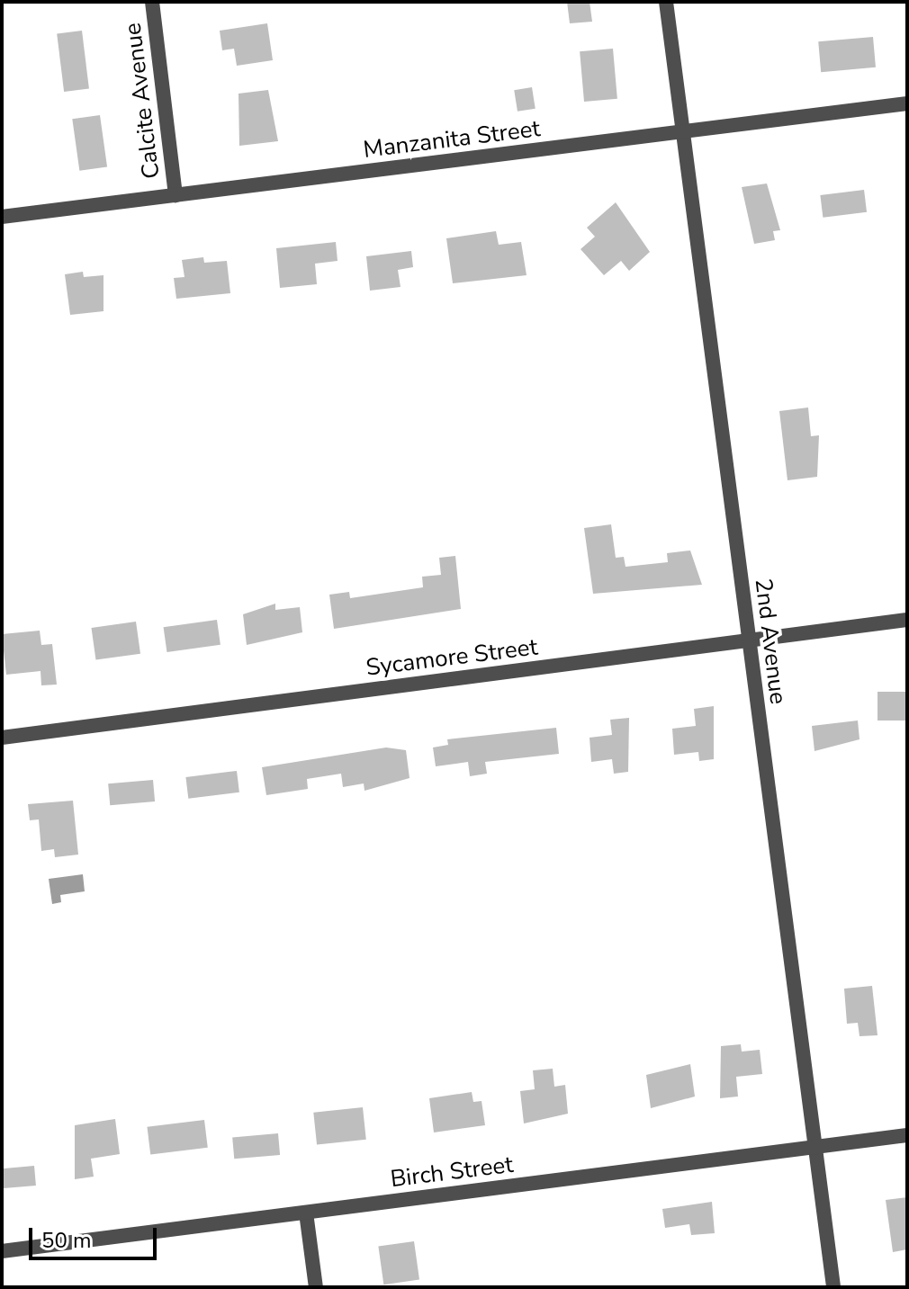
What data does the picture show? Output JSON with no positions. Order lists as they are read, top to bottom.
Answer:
{
  "streets": {
    "street": [
      "Calcite Avenue",
      "Manzanita Street",
      "2nd Avenue",
      "Sycamore Street",
      "Birch Street"
    ]
  },
  "crossings": [
    ["Calcite Avenue", "Manzanita Street"],
    ["Manzanita Street", "2nd Avenue"],
    ["2nd Avenue", "Sycamore Street"],
    ["2nd Avenue", "Birch Street"]
  ],
  "scale_bar": "50 m"
}
